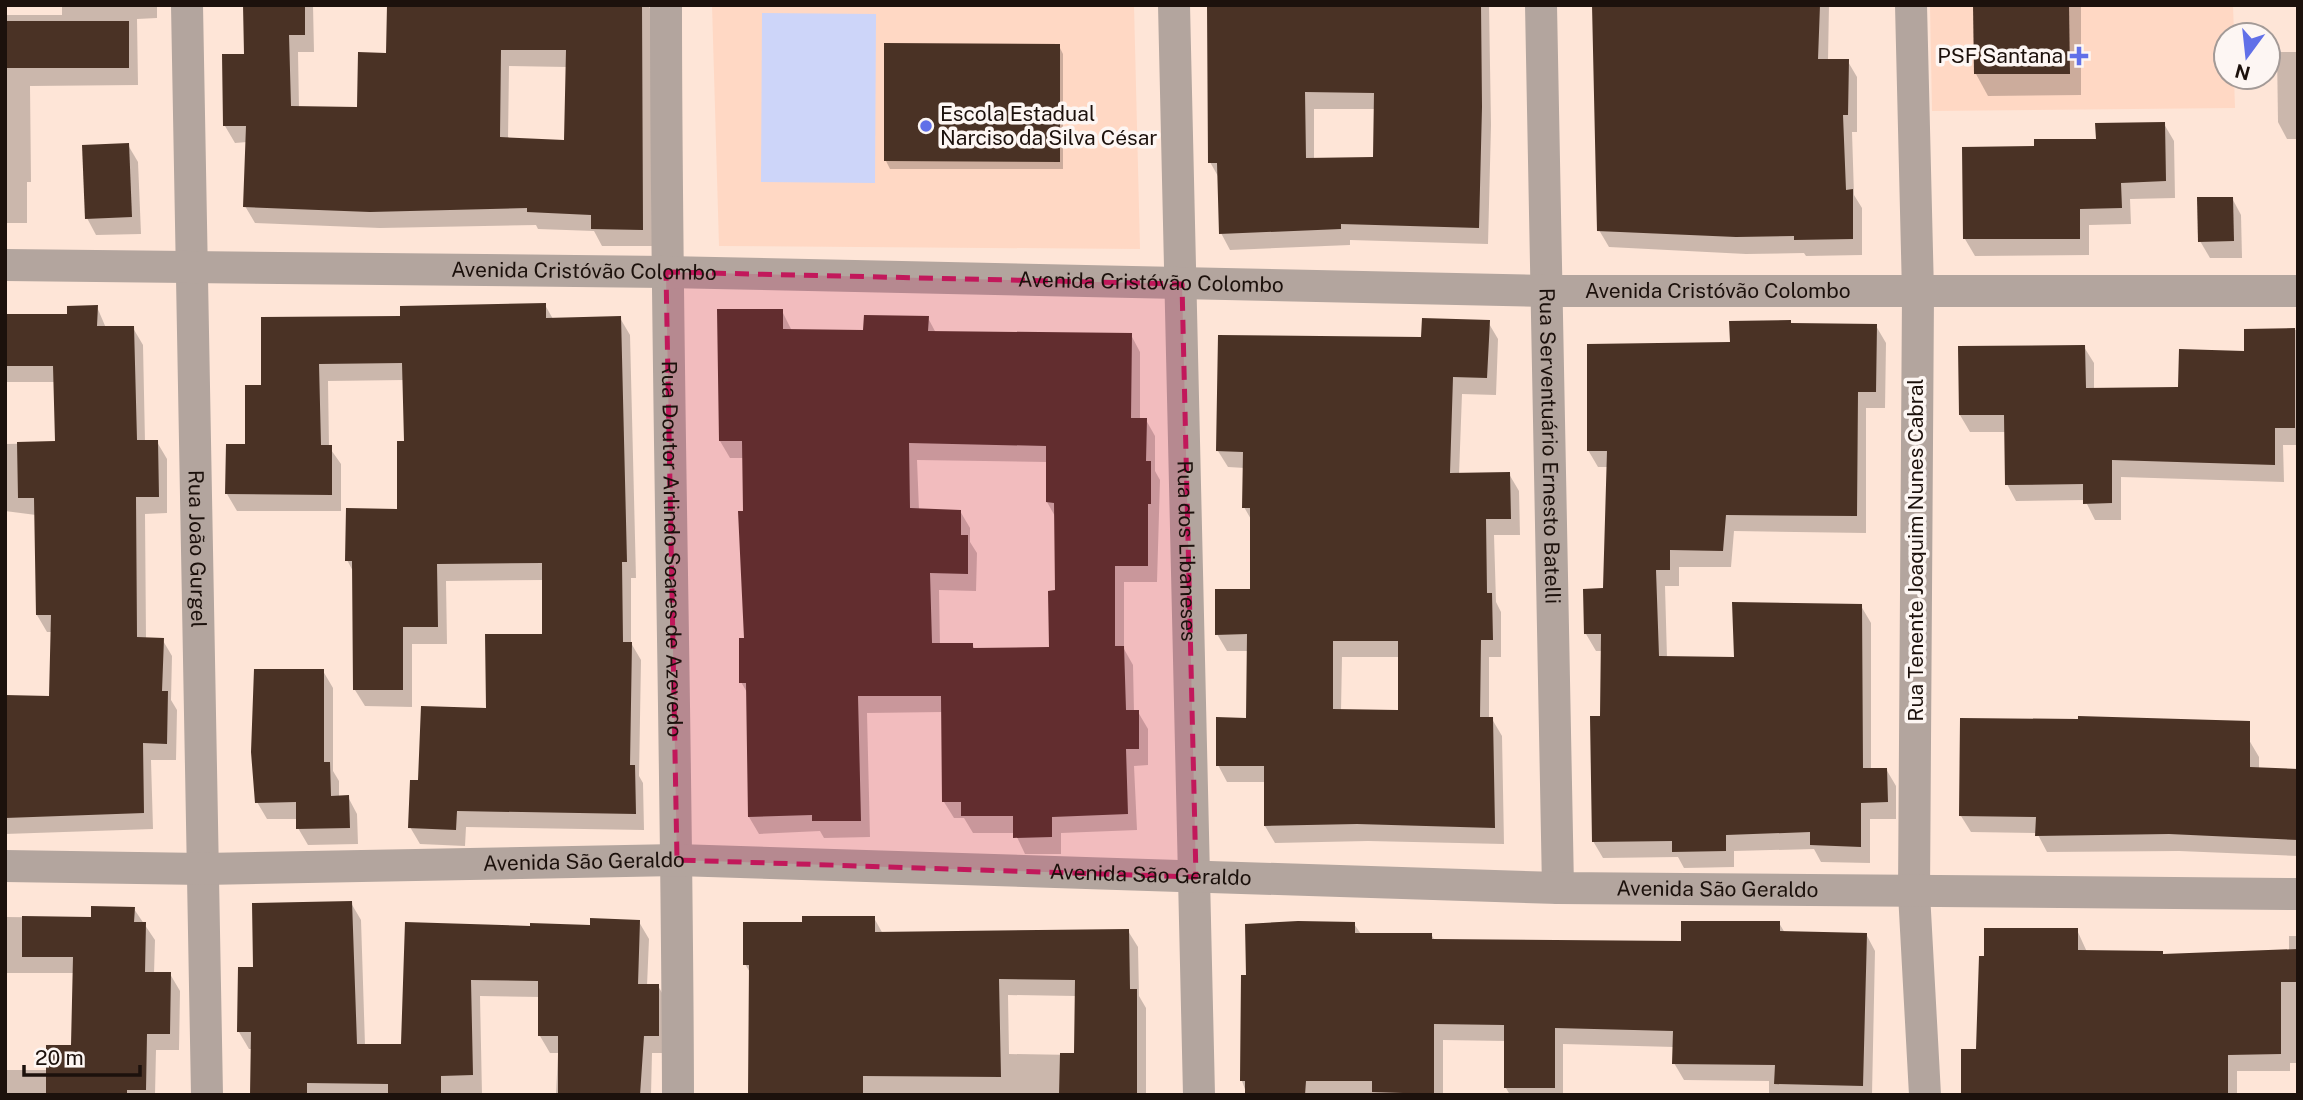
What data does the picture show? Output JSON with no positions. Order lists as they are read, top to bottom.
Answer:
{
  "streets": {
    "street": [
      "Avenida Cristóvão Colombo",
      "Rua Serventuário Ernesto Batelli",
      "Rua João Gurgel",
      "Rua Doutor Arlindo Soares de Azevedo",
      "Rua dos Libaneses",
      "Rua Tenente Joaquim Nunes Cabral",
      "Avenida São Geraldo"
    ]
  },
  "crossings": [
    ["Avenida Cristóvão Colombo", "Rua Serventuário Ernesto Batelli"],
    ["Avenida Cristóvão Colombo", "Rua João Gurgel"],
    ["Avenida Cristóvão Colombo", "Rua Doutor Arlindo Soares de Azevedo"],
    ["Avenida Cristóvão Colombo", "Rua dos Libaneses"],
    ["Avenida Cristóvão Colombo", "Rua Tenente Joaquim Nunes Cabral"],
    ["Rua Serventuário Ernesto Batelli", "Avenida São Geraldo"],
    ["Rua João Gurgel", "Avenida São Geraldo"],
    ["Rua Doutor Arlindo Soares de Azevedo", "Avenida São Geraldo"],
    ["Rua dos Libaneses", "Avenida São Geraldo"],
    ["Rua Tenente Joaquim Nunes Cabral", "Avenida São Geraldo"]
  ],
  "places": {
    "health": ["PSF Santana"],
    "other": ["Escola Estadual Narciso da Silva César"]
  },
  "scale_bar": "20 m",
  "north": "bottom"
}
